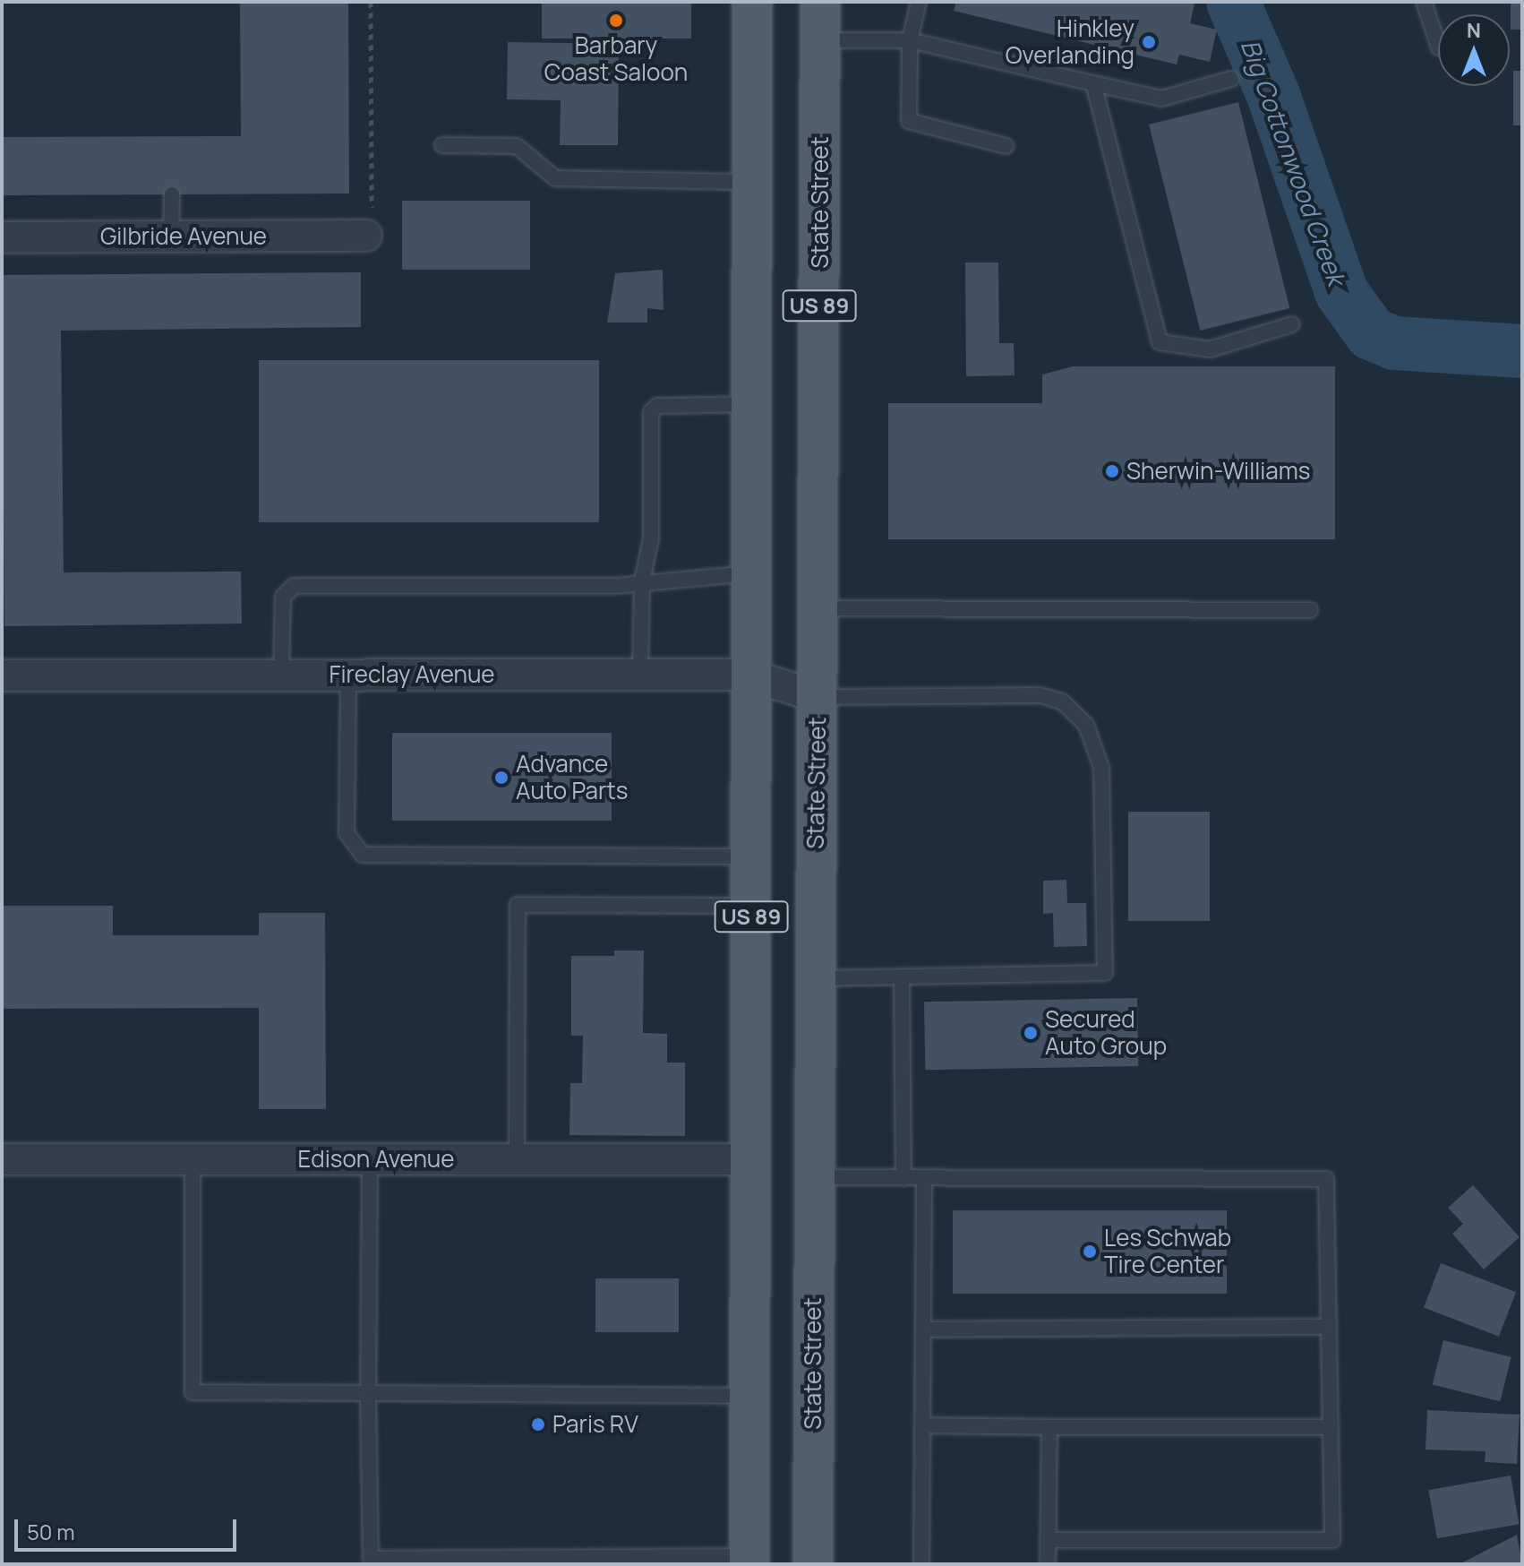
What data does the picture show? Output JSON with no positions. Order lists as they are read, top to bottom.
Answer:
{
  "streets": {
    "main road": ["State Street", "US 89"],
    "street": ["Gilbride Avenue", "Fireclay Avenue", "Edison Avenue"]
  },
  "crossings": [
    ["State Street", "Fireclay Avenue"],
    ["US 89", "Fireclay Avenue"],
    ["US 89", "Edison Avenue"]
  ],
  "water": ["Big Cottonwood Creek"],
  "places": [
    "Barbary Coast Saloon",
    "Hinkley Overlanding",
    "Sherwin-Williams",
    "Advance Auto Parts",
    "Secured Auto Group",
    "Les Schwab Tire Center",
    "Paris RV"
  ],
  "scale_bar": "50 m",
  "north": "top"
}
